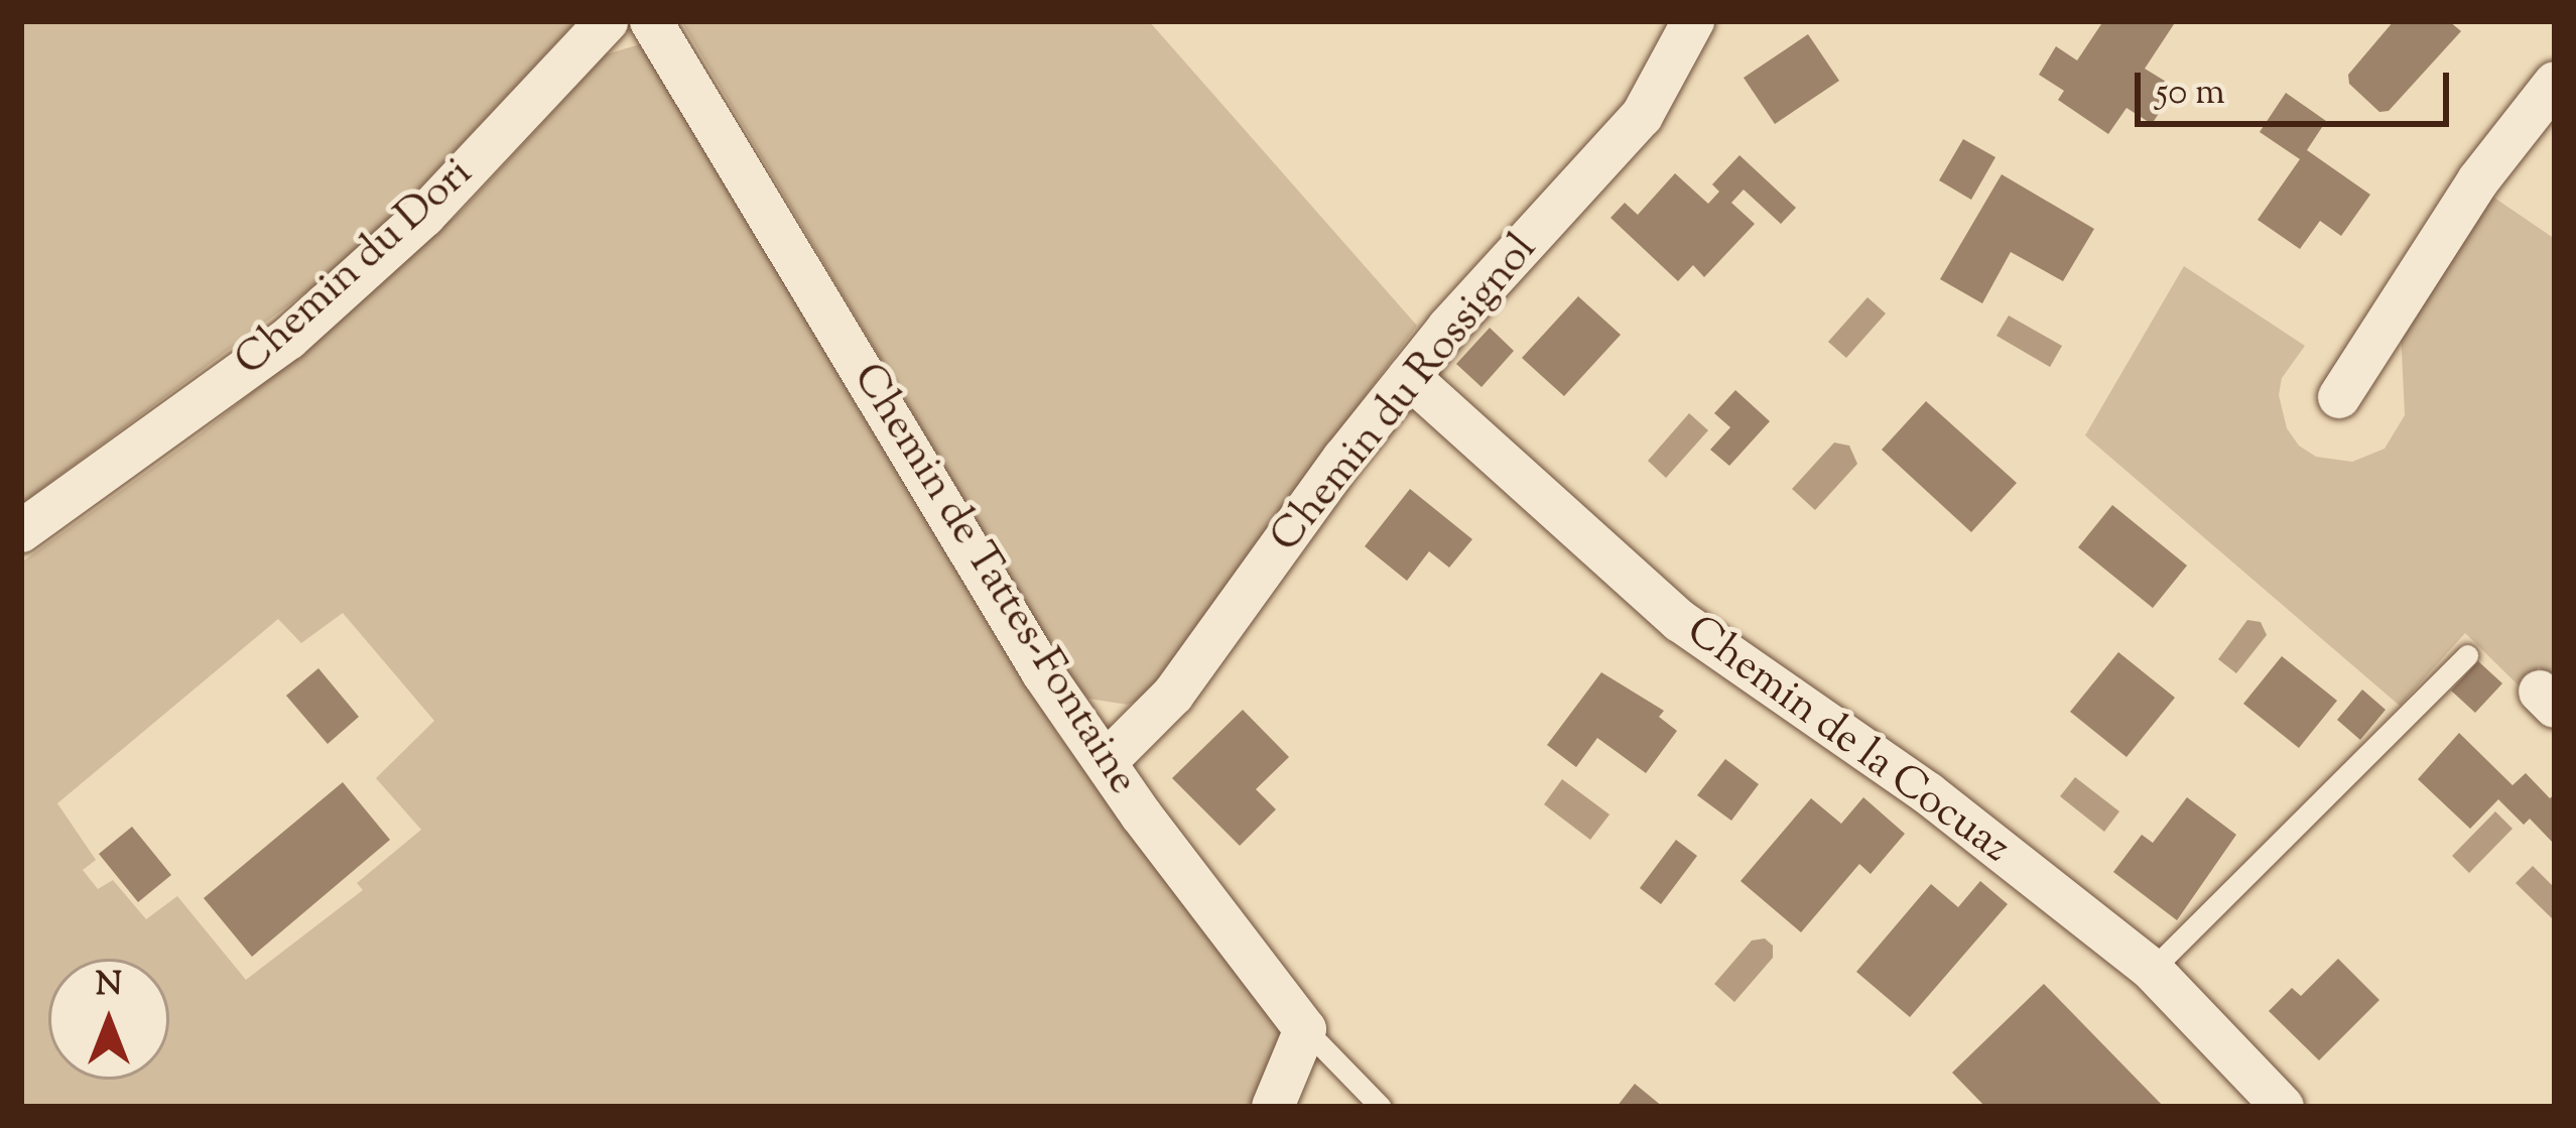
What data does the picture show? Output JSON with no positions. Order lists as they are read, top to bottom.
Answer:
{
  "streets": {
    "street": [
      "Chemin du Dori",
      "Chemin du Rossignol",
      "Chemin de Tattes-Fontaine",
      "Chemin de la Cocuaz"
    ]
  },
  "crossings": [
    ["Chemin du Rossignol", "Chemin de Tattes-Fontaine"],
    ["Chemin du Rossignol", "Chemin de la Cocuaz"]
  ],
  "scale_bar": "50 m",
  "north": "top"
}
